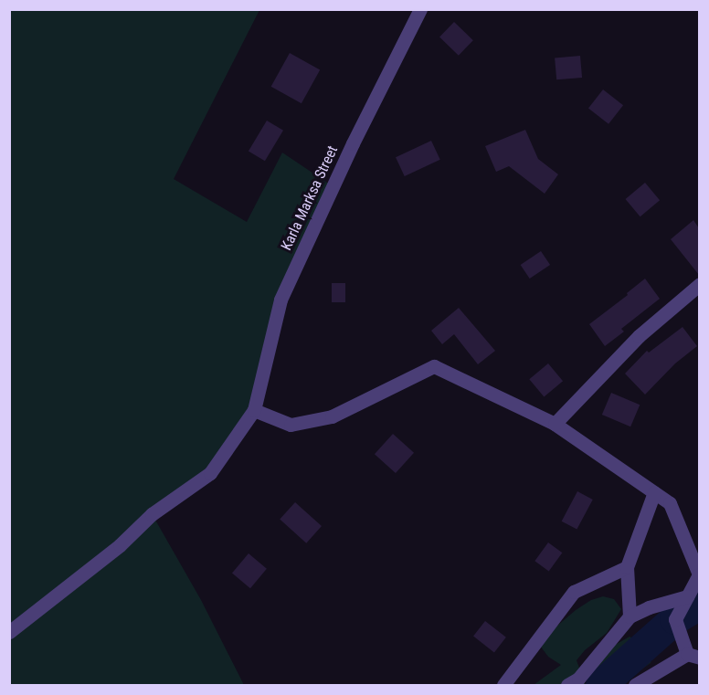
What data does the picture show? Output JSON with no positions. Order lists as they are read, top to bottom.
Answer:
{
  "streets": {
    "street": ["Karla Marksa Street"]
  }
}
